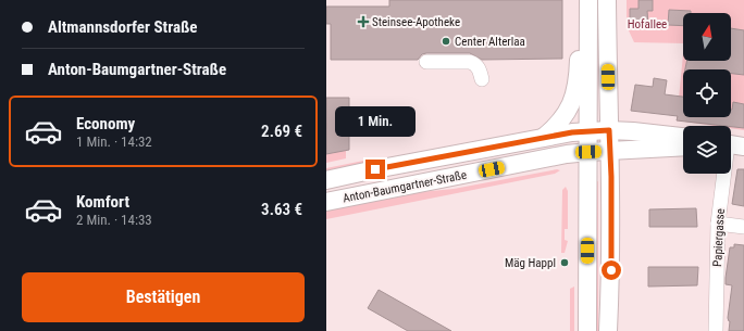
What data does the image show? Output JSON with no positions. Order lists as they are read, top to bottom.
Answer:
{
  "streets": {
    "main road": ["Anton-Baumgartner-Straße"],
    "street": ["Papiergasse"]
  },
  "parks": ["Hofallee"],
  "places": {
    "health": ["Steinsee-Apotheke"],
    "other": ["Center Alterlaa", "Mäg Happl"]
  },
  "north": "top",
  "page": {
    "banner": ["Altmannsdorfer Straße", "Anton-Baumgartner-Straße"],
    "list": [
      {
        "name": "Economy",
        "note": "1 Min. · 14:32",
        "value": "2.69 €"
      },
      {
        "name": "Komfort",
        "note": "2 Min. · 14:33",
        "value": "3.63 €"
      }
    ],
    "bubble": "1 Min.",
    "buttons": "Bestätigen"
  }
}
